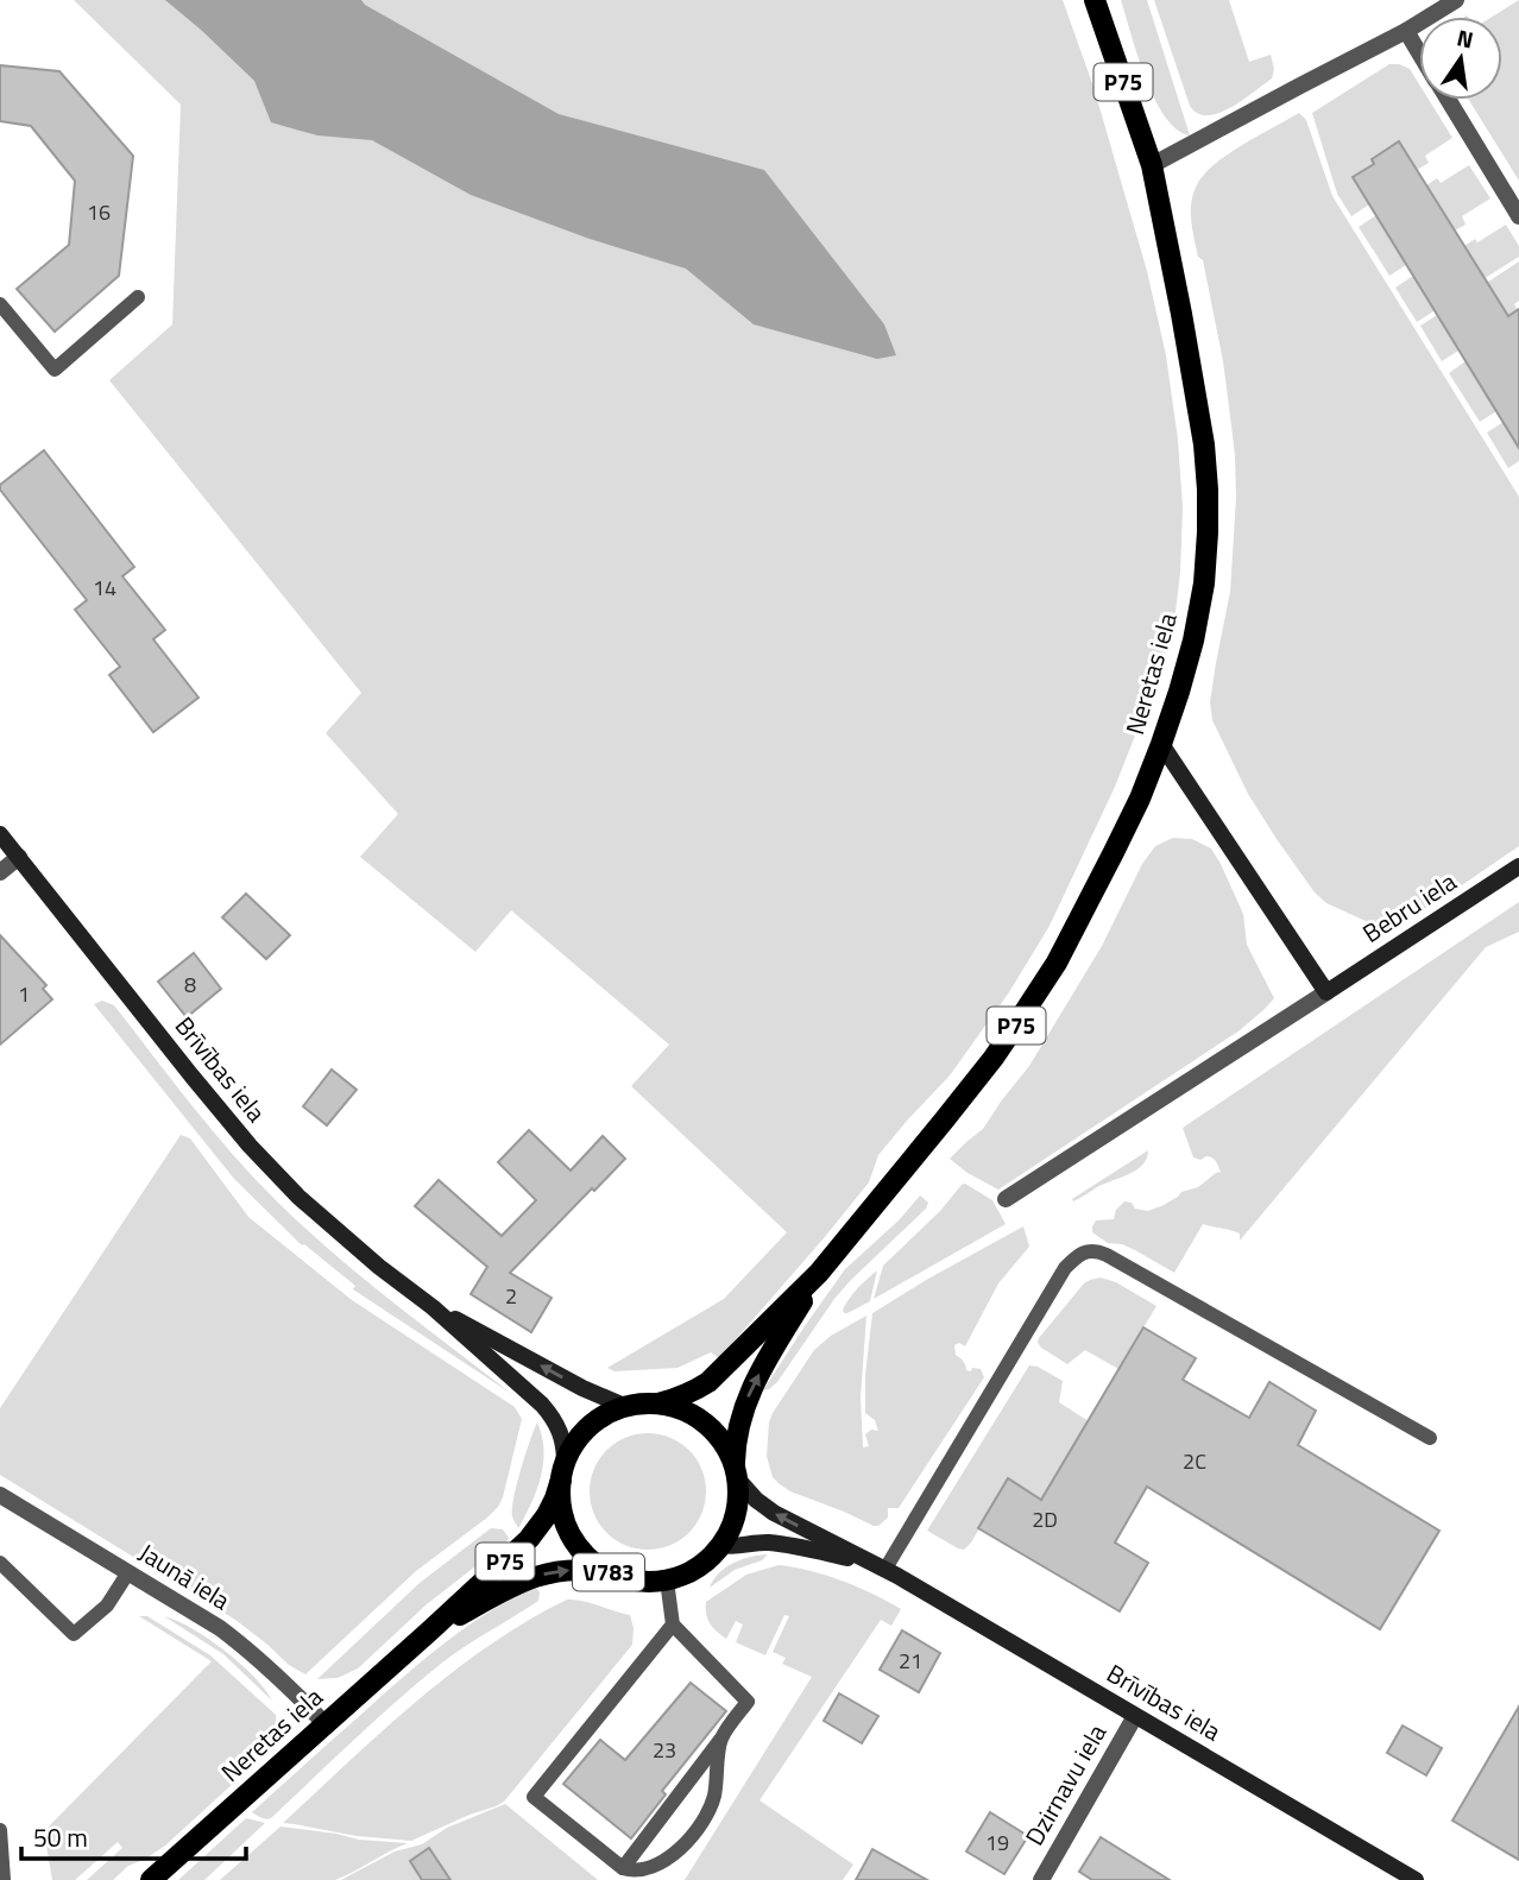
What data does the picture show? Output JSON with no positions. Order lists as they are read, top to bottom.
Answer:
{
  "streets": {
    "main road": [
      "P75",
      "Neretas iela",
      "Bebru iela",
      "Brīvības iela",
      "V783"
    ],
    "street": ["Jaunā iela", "Dzirnavu iela"]
  },
  "crossings": [
    ["P75", "Neretas iela"],
    ["P75", "V783"],
    ["Neretas iela", "Jaunā iela"],
    ["Brīvības iela", "Dzirnavu iela"]
  ],
  "house_numbers": [
    "16",
    "14",
    "8",
    "1",
    "2",
    "2C",
    "2D",
    "21",
    "23",
    "19"
  ],
  "scale_bar": "50 m",
  "north": "top"
}
